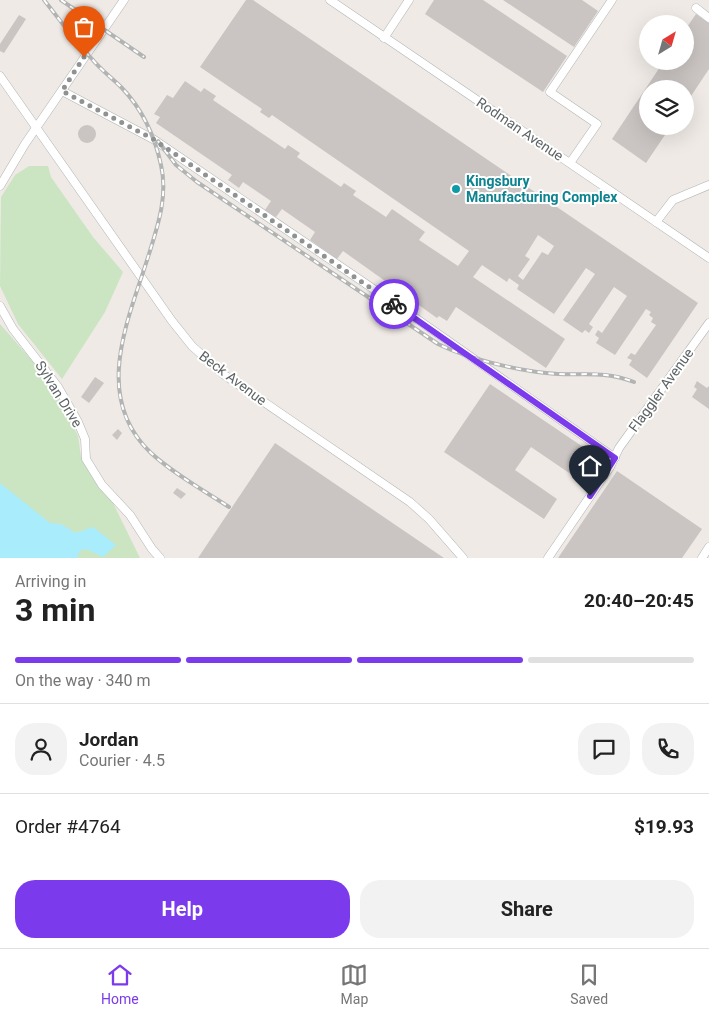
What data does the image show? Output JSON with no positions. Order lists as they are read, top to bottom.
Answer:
{
  "streets": {
    "street": [
      "Rodman Avenue",
      "Beck Avenue",
      "Flaggler Avenue",
      "Sylvan Drive"
    ]
  },
  "places": ["Kingsbury Manufacturing Complex"],
  "north": "top right",
  "page": {
    "heading": ["3 min", "Arriving in", "20:40–20:45"],
    "panel": [
      "Jordan",
      "Courier · 4.5",
      "Order #4764",
      "$19.93"
    ],
    "bar": "On the way · 340 m",
    "buttons": ["Help", "Share"],
    "tabs": ["Home", "Map", "Saved"]
  }
}
